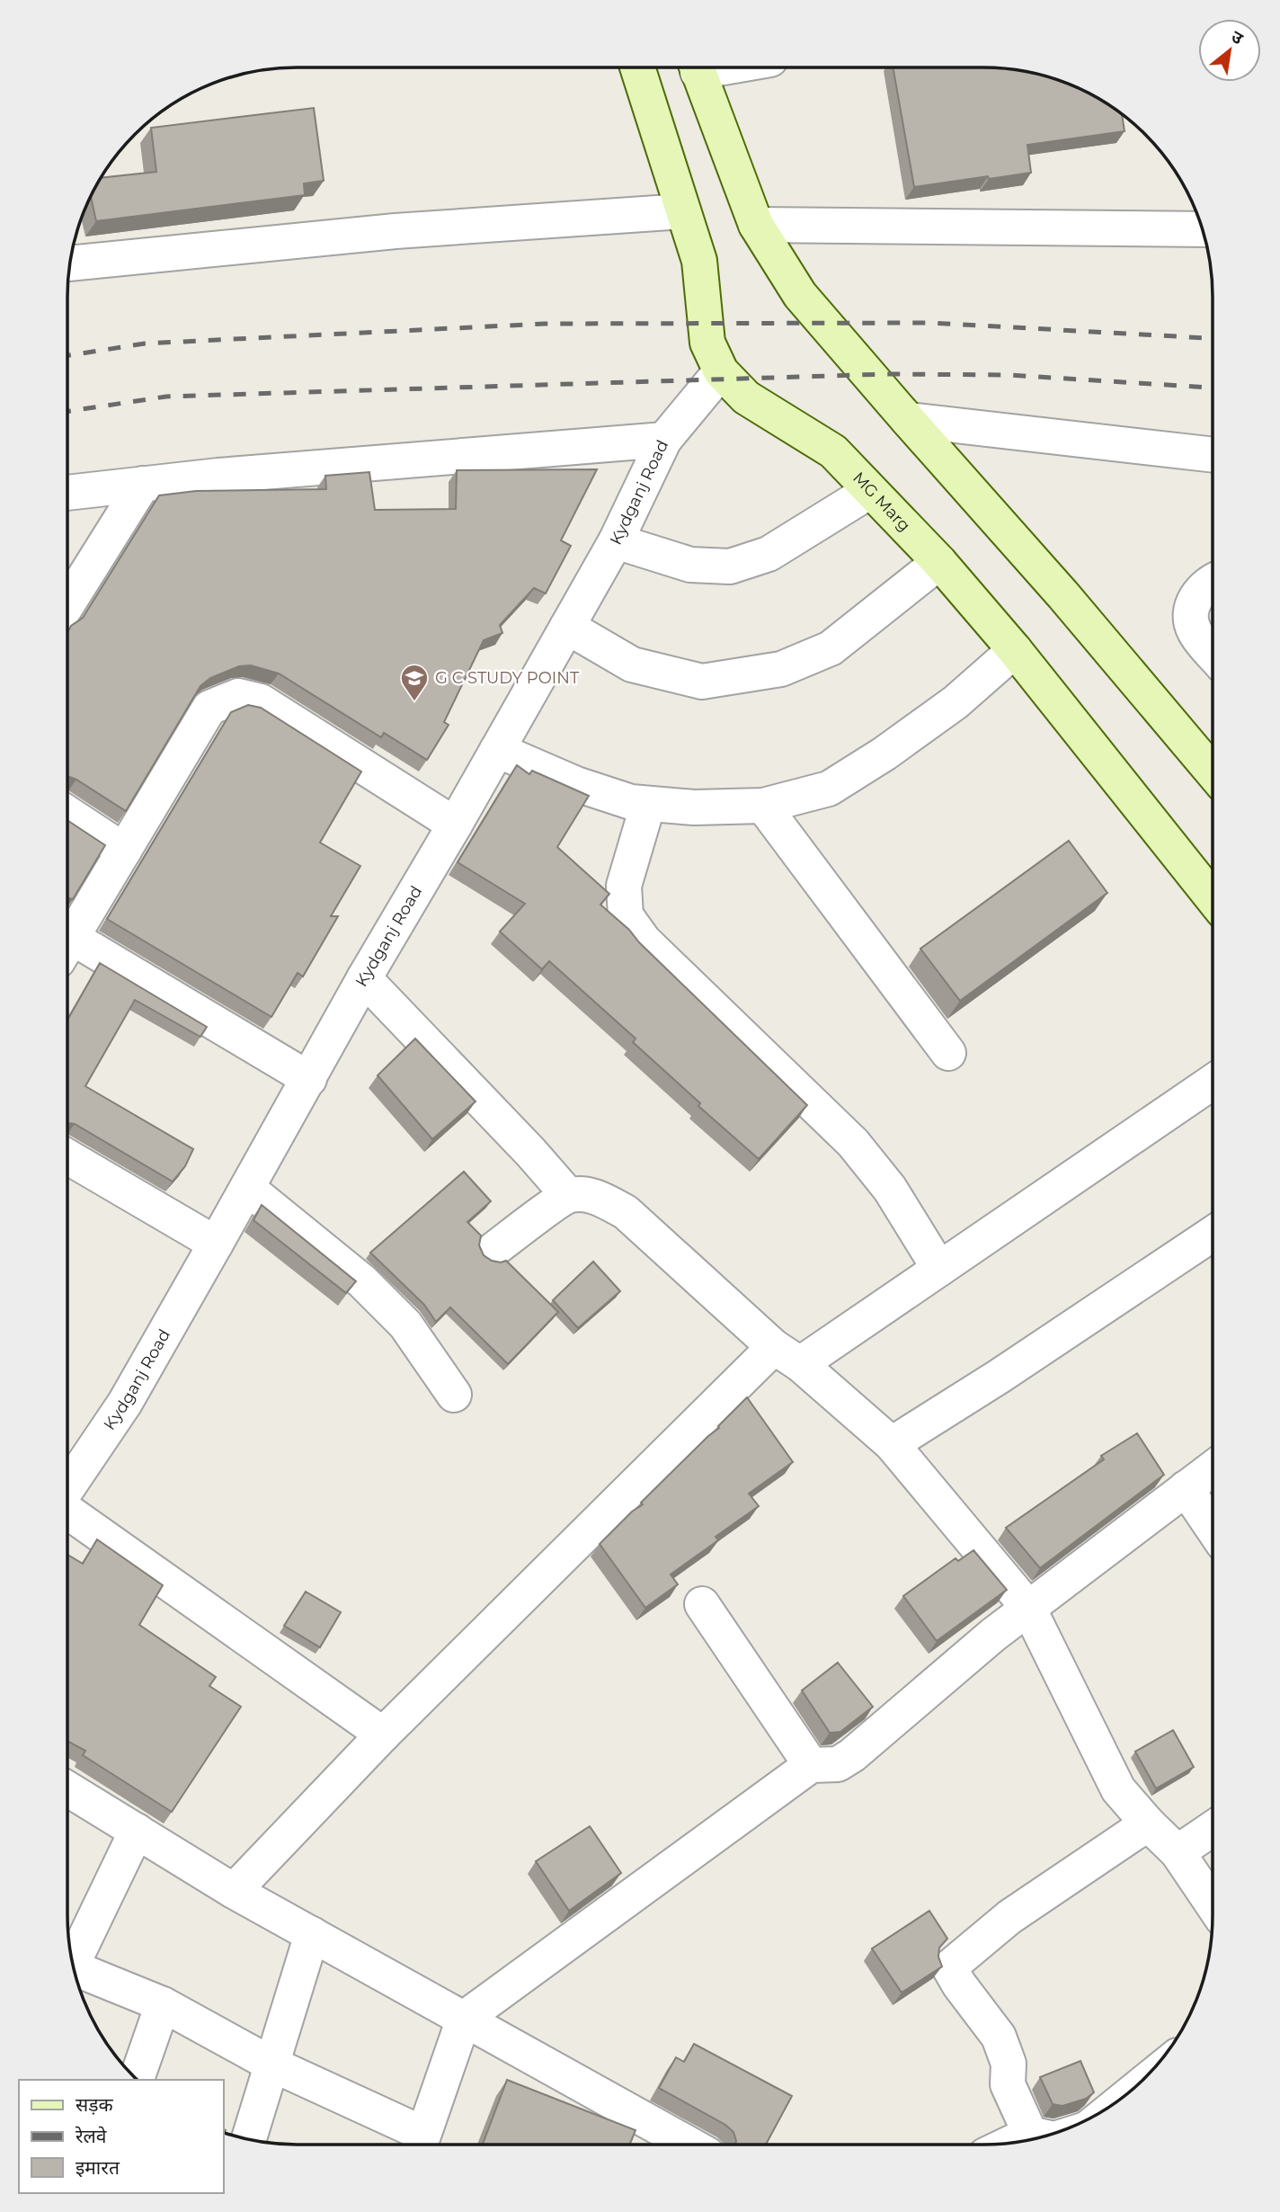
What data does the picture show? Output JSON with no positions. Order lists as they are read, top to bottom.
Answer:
{
  "streets": {
    "main road": ["MG Marg"],
    "street": ["Kydganj Road"]
  },
  "crossings": [
    ["Kydganj Road", "MG Marg"]
  ],
  "places": {
    "school or university": ["G C STUDY POINT"]
  },
  "legend": ["सड़क", "रेलवे", "इमारत"],
  "north": "top right"
}
